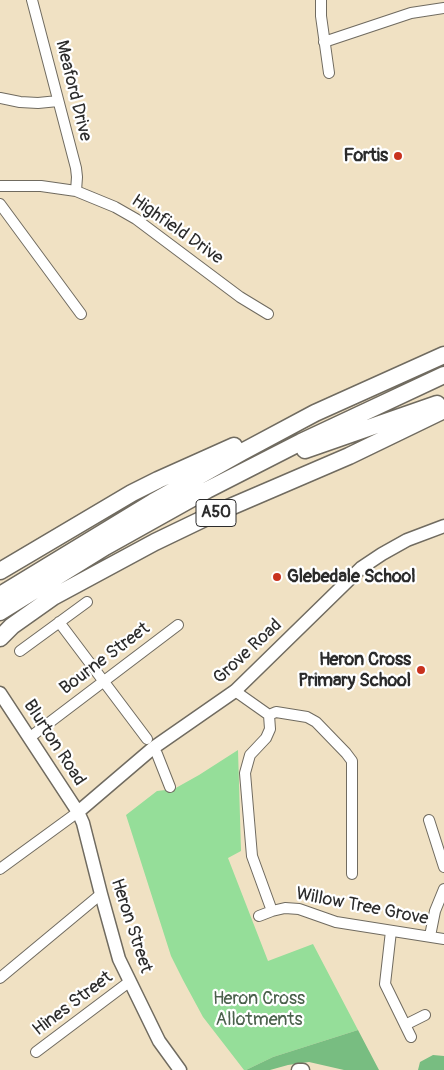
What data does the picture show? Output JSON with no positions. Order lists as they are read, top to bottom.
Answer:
{
  "streets": {
    "highway": ["A50"],
    "street": [
      "Meaford Drive",
      "Highfield Drive",
      "Grove Road",
      "Bourne Street",
      "Blurton Road",
      "Willow Tree Grove",
      "Heron Street",
      "Hines Street"
    ]
  },
  "crossings": [
    ["Meaford Drive", "Highfield Drive"],
    ["Grove Road", "Blurton Road"],
    ["Grove Road", "Heron Street"],
    ["Bourne Street", "Blurton Road"],
    ["Blurton Road", "Heron Street"],
    ["Heron Street", "Hines Street"]
  ],
  "parks": ["Heron Cross Allotments"],
  "places": ["Fortis", "Glebedale School", "Heron Cross Primary School"]
}
